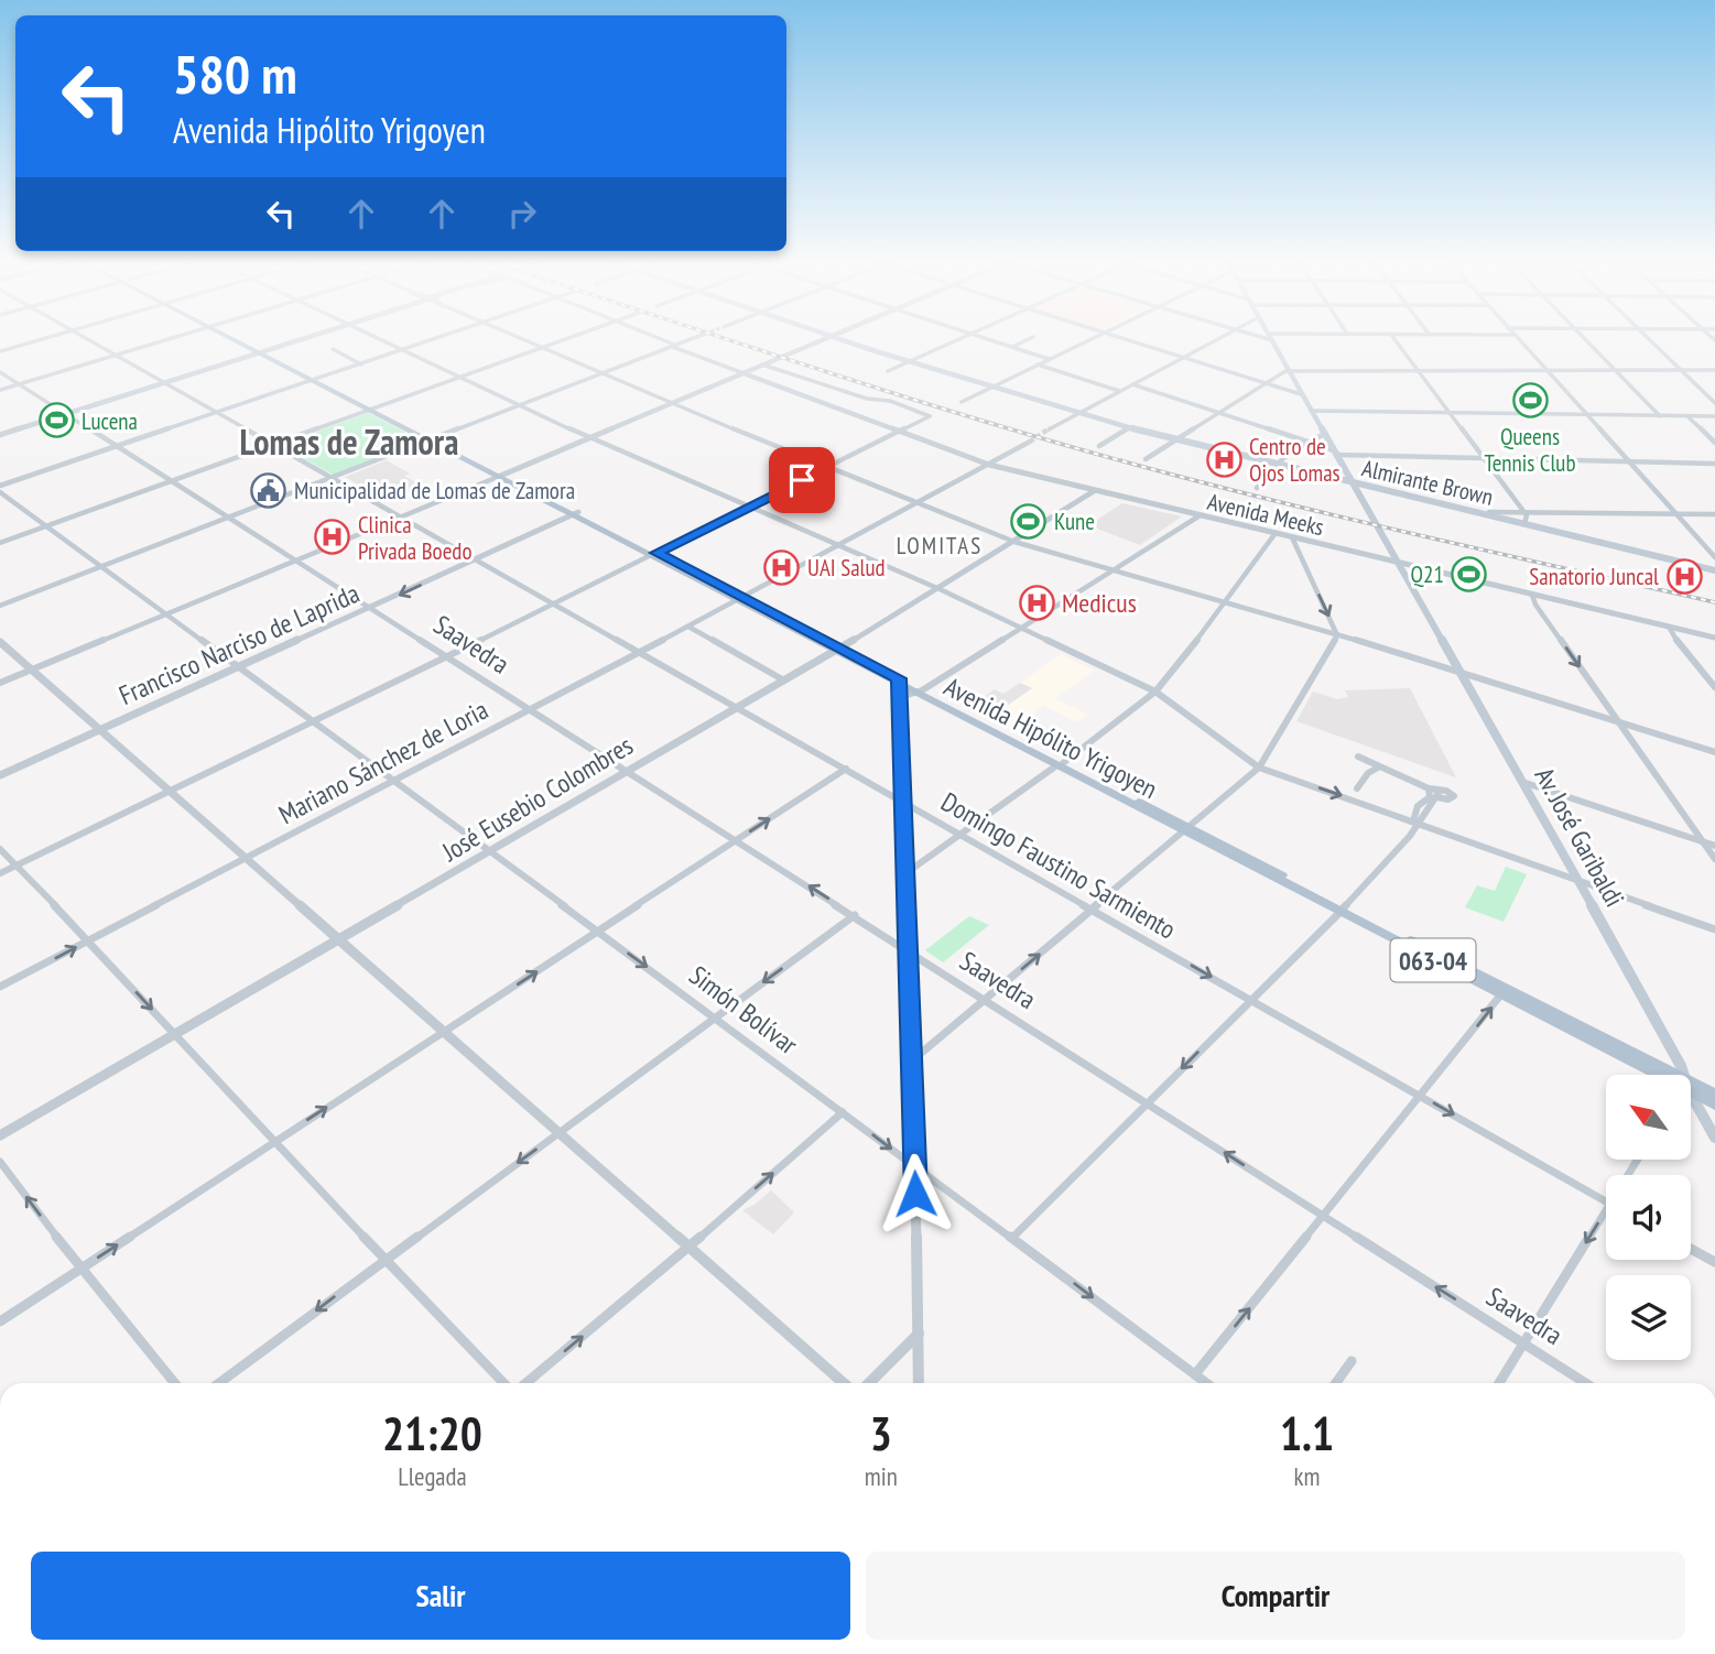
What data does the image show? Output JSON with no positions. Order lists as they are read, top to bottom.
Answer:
{
  "streets": {
    "main road": [
      "Almirante Brown",
      "Avenida Hipólito Yrigoyen",
      "Av. José Garibaldi",
      "063-04"
    ],
    "street": [
      "Avenida Meeks",
      "Francisco Narciso de Laprida",
      "Saavedra",
      "Mariano Sánchez de Loria",
      "José Eusebio Colombres",
      "Domingo Faustino Sarmiento",
      "Simón Bolívar"
    ]
  },
  "crossings": [
    ["Almirante Brown", "Av. José Garibaldi"],
    ["Avenida Meeks", "Mariano Sánchez de Loria"],
    ["Avenida Meeks", "José Eusebio Colombres"],
    ["Avenida Meeks", "Av. José Garibaldi"],
    ["Francisco Narciso de Laprida", "Saavedra"],
    ["Francisco Narciso de Laprida", "Avenida Hipólito Yrigoyen"],
    ["Francisco Narciso de Laprida", "Domingo Faustino Sarmiento"],
    ["Francisco Narciso de Laprida", "Simón Bolívar"],
    ["Saavedra", "Mariano Sánchez de Loria"],
    ["Saavedra", "José Eusebio Colombres"],
    ["Avenida Hipólito Yrigoyen", "Mariano Sánchez de Loria"],
    ["Avenida Hipólito Yrigoyen", "José Eusebio Colombres"],
    ["Mariano Sánchez de Loria", "Domingo Faustino Sarmiento"],
    ["Mariano Sánchez de Loria", "Simón Bolívar"],
    ["José Eusebio Colombres", "Domingo Faustino Sarmiento"],
    ["José Eusebio Colombres", "Simón Bolívar"]
  ],
  "districts": ["Lomas de Zamora", "LOMITAS"],
  "places": {
    "sports": [
      "Queens Tennis Club",
      "Lucena",
      "Kune",
      "Q21"
    ],
    "hospital": [
      "Centro de Ojos Lomas",
      "Clinica Privada Boedo",
      "UAI Salud",
      "Sanatorio Juncal",
      "Medicus"
    ],
    "public building": ["Municipalidad de Lomas de Zamora"]
  },
  "north": "top left",
  "page": {
    "turn": ["580 m", "Avenida Hipólito Yrigoyen"],
    "eta": [
      "21:20",
      "Llegada",
      "3",
      "min",
      "1.1",
      "km"
    ],
    "buttons": ["Salir", "Compartir"]
  }
}
